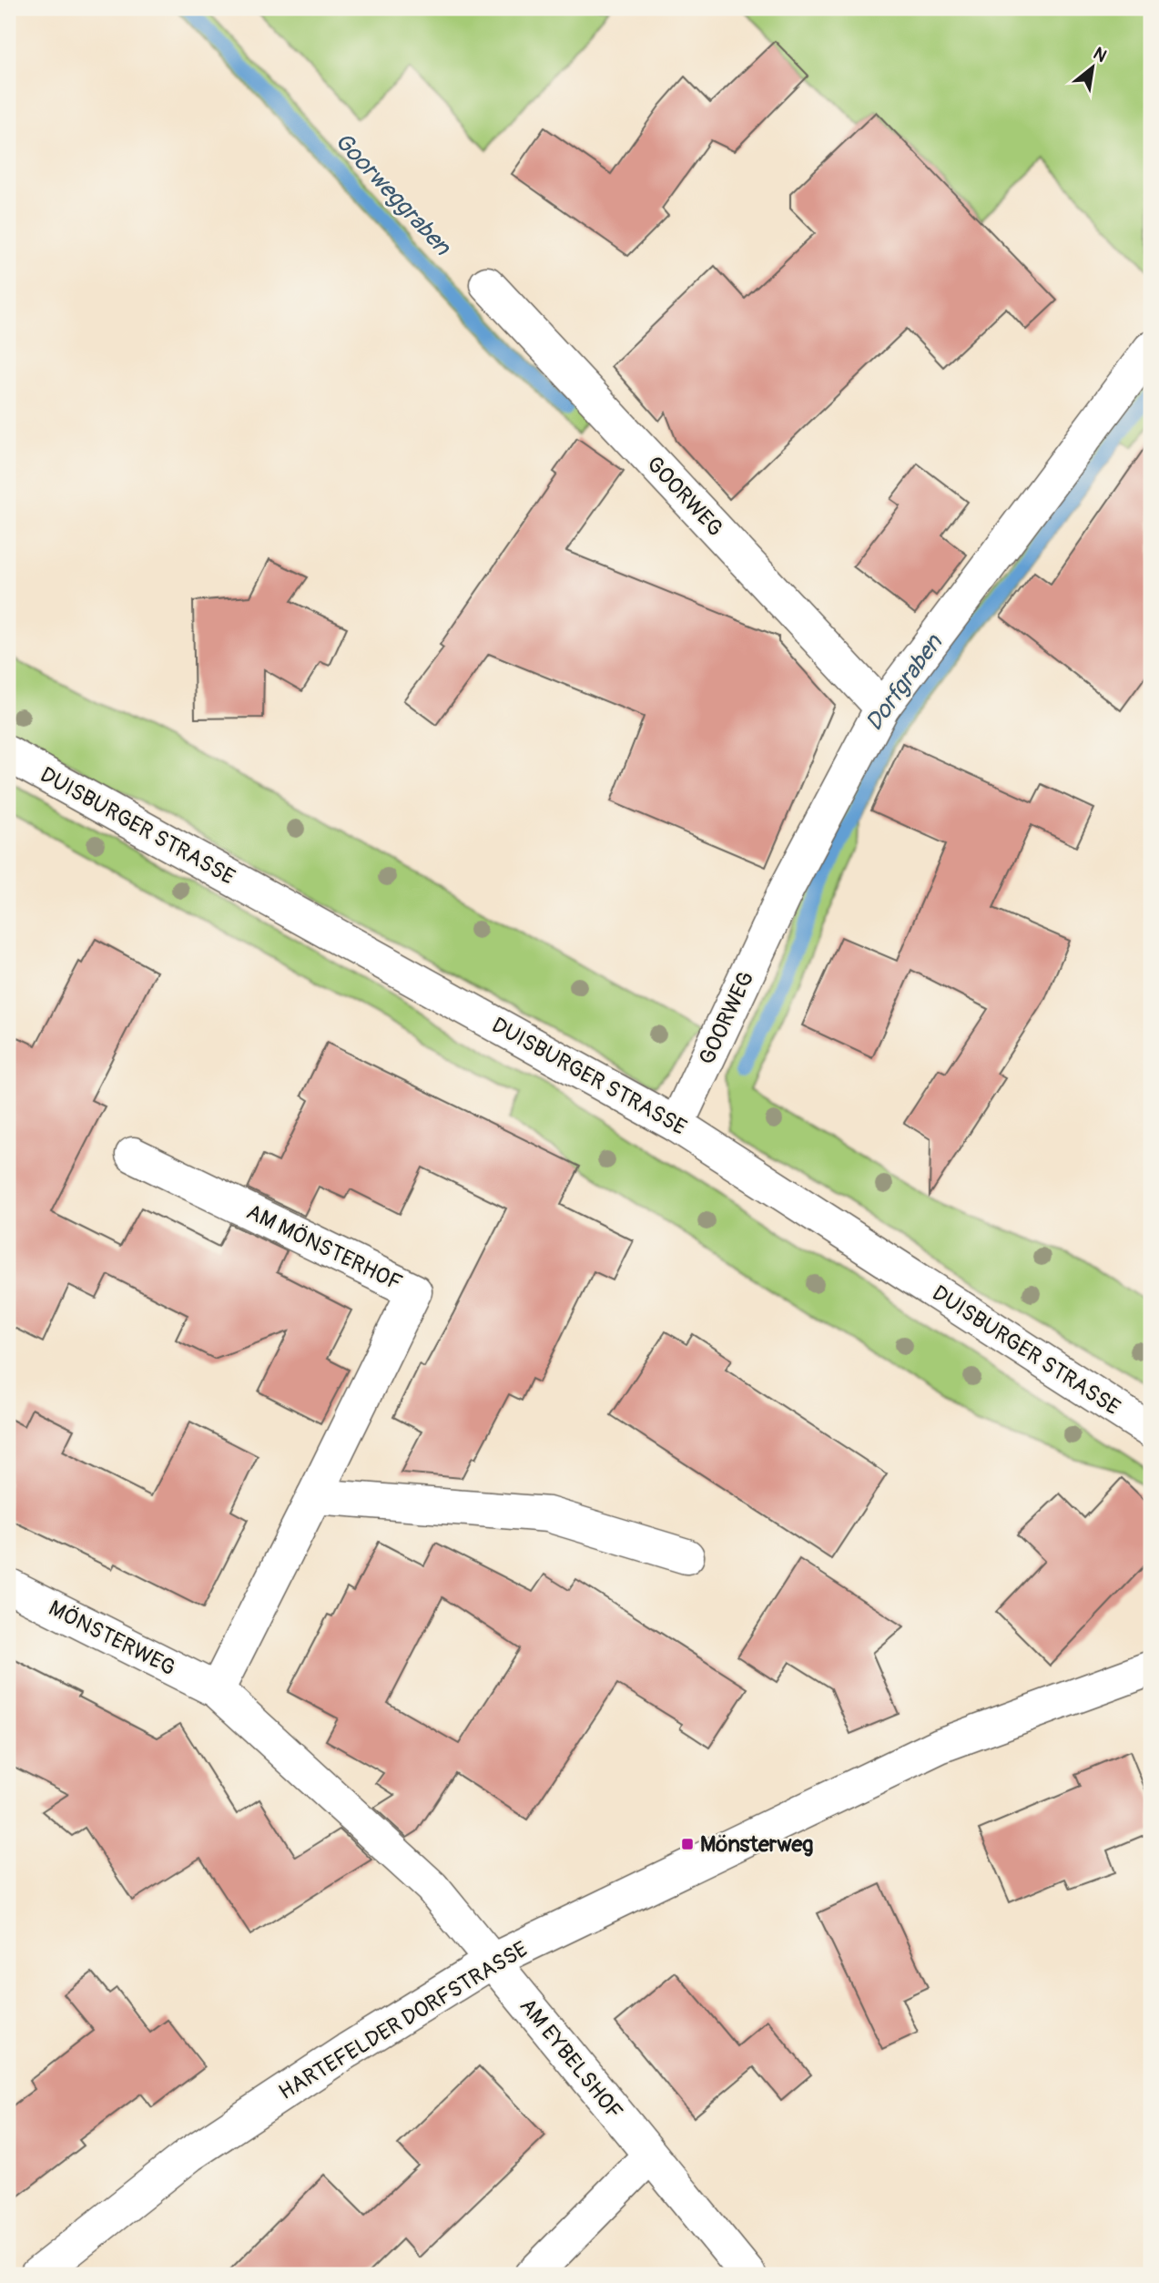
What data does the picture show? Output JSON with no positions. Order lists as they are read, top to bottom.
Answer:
{
  "streets": {
    "street": [
      "GOORWEG",
      "DUISBURGER STRASSE",
      "AM MÖNSTERHOF",
      "MÖNSTERWEG",
      "HARTEFELDER DORFSTRASSE",
      "AM EYBELSHOF"
    ]
  },
  "crossings": [
    ["GOORWEG", "DUISBURGER STRASSE"],
    ["MÖNSTERWEG", "HARTEFELDER DORFSTRASSE"],
    ["MÖNSTERWEG", "AM EYBELSHOF"],
    ["HARTEFELDER DORFSTRASSE", "AM EYBELSHOF"]
  ],
  "water": ["Goorweggraben", "Dorfgraben"],
  "places": {
    "transit": ["Mönsterweg"]
  },
  "north": "top right"
}
